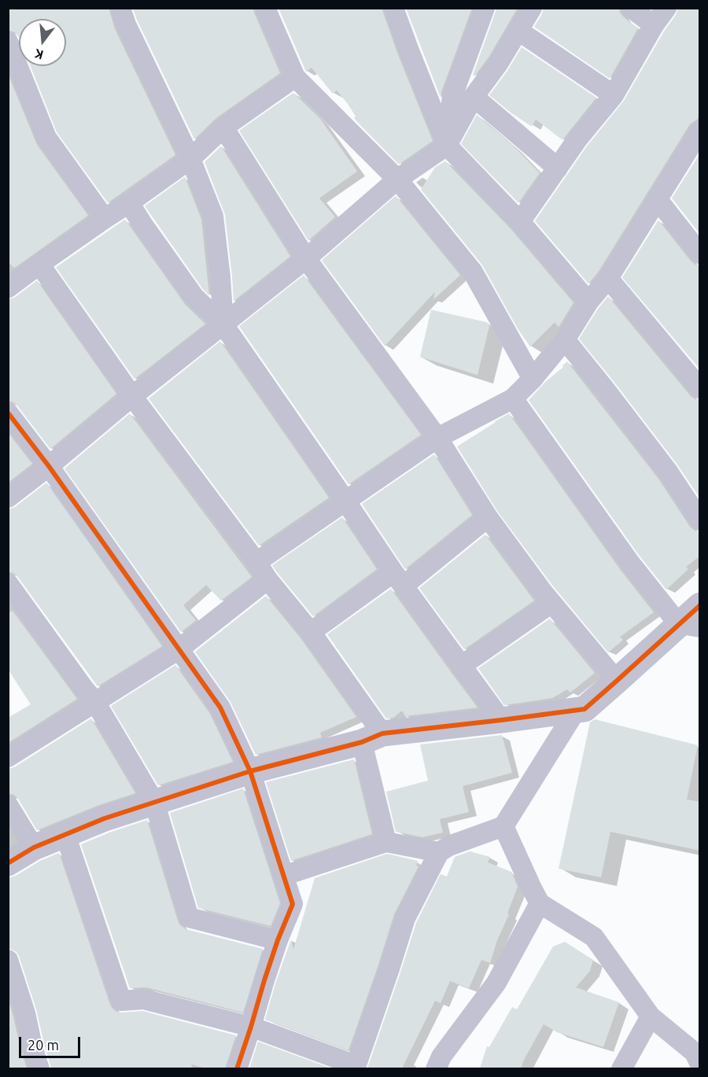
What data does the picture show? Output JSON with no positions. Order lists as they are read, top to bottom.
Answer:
{
  "scale_bar": "20 m",
  "north": "bottom"
}
